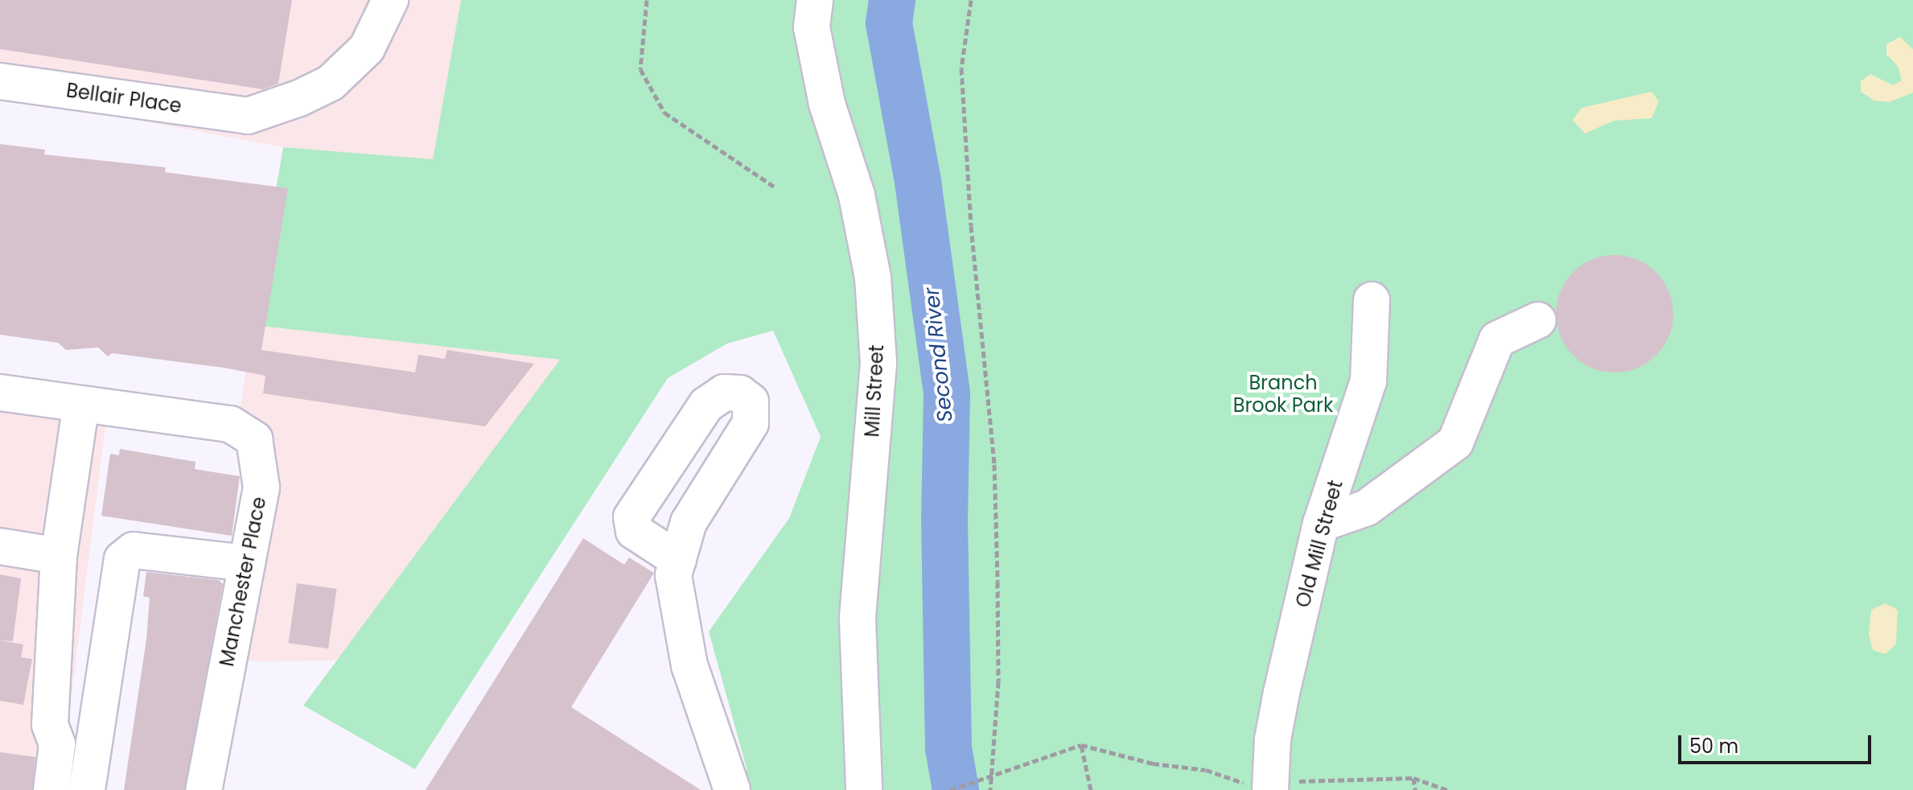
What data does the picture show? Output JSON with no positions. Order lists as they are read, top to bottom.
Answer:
{
  "streets": {
    "street": [
      "Bellair Place",
      "Mill Street",
      "Old Mill Street",
      "Manchester Place"
    ]
  },
  "water": ["Second River"],
  "parks": ["Branch Brook Park"],
  "scale_bar": "50 m"
}
